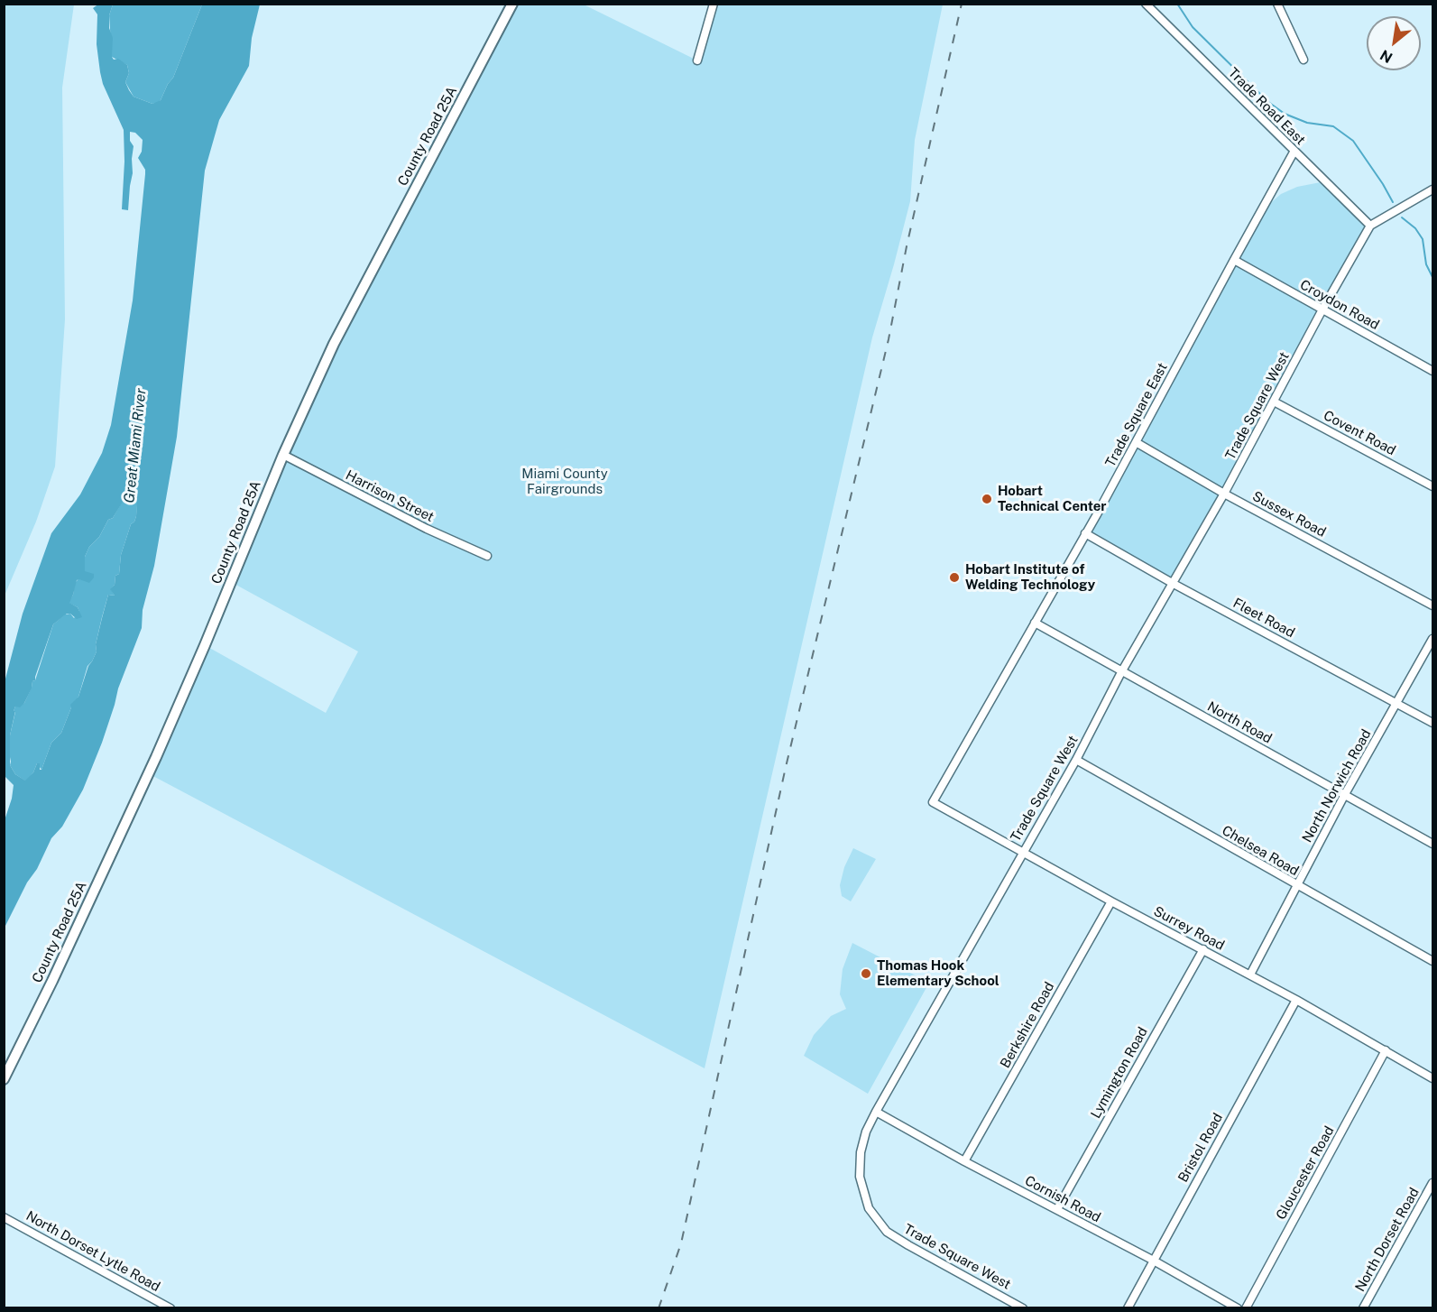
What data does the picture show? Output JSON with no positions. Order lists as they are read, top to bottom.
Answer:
{
  "streets": {
    "main road": ["County Road 25A"],
    "street": [
      "Trade Road East",
      "Croydon Road",
      "Trade Square West",
      "Trade Square East",
      "Covent Road",
      "Harrison Street",
      "Sussex Road",
      "Fleet Road",
      "North Road",
      "North Norwich Road",
      "Chelsea Road",
      "Surrey Road",
      "Berkshire Road",
      "Lymington Road",
      "Bristol Road",
      "Gloucester Road",
      "Cornish Road",
      "North Dorset Road",
      "North Dorset Lytle Road"
    ]
  },
  "crossings": [
    ["Trade Road East", "Trade Square West"],
    ["Trade Road East", "Trade Square East"],
    ["County Road 25A", "Harrison Street"],
    ["Croydon Road", "Trade Square West"],
    ["Croydon Road", "Trade Square East"],
    ["Trade Square West", "Covent Road"],
    ["Trade Square West", "Sussex Road"],
    ["Trade Square West", "Fleet Road"],
    ["Trade Square West", "North Road"],
    ["Trade Square West", "Chelsea Road"],
    ["Trade Square West", "Surrey Road"],
    ["Trade Square West", "Cornish Road"],
    ["Trade Square East", "Sussex Road"],
    ["Trade Square East", "Fleet Road"],
    ["Trade Square East", "North Road"],
    ["Trade Square East", "Surrey Road"],
    ["Fleet Road", "North Norwich Road"],
    ["North Road", "North Norwich Road"],
    ["North Norwich Road", "Chelsea Road"],
    ["North Norwich Road", "Surrey Road"],
    ["Surrey Road", "Berkshire Road"],
    ["Surrey Road", "Lymington Road"],
    ["Surrey Road", "Bristol Road"],
    ["Surrey Road", "Gloucester Road"],
    ["Berkshire Road", "Cornish Road"],
    ["Lymington Road", "Cornish Road"],
    ["Bristol Road", "Cornish Road"]
  ],
  "water": ["Great Miami River"],
  "parks": ["Miami County Fairgrounds"],
  "places": ["Hobart Technical Center", "Hobart Institute of Welding Technology", "Thomas Hook Elementary School"],
  "north": "bottom left"
}
